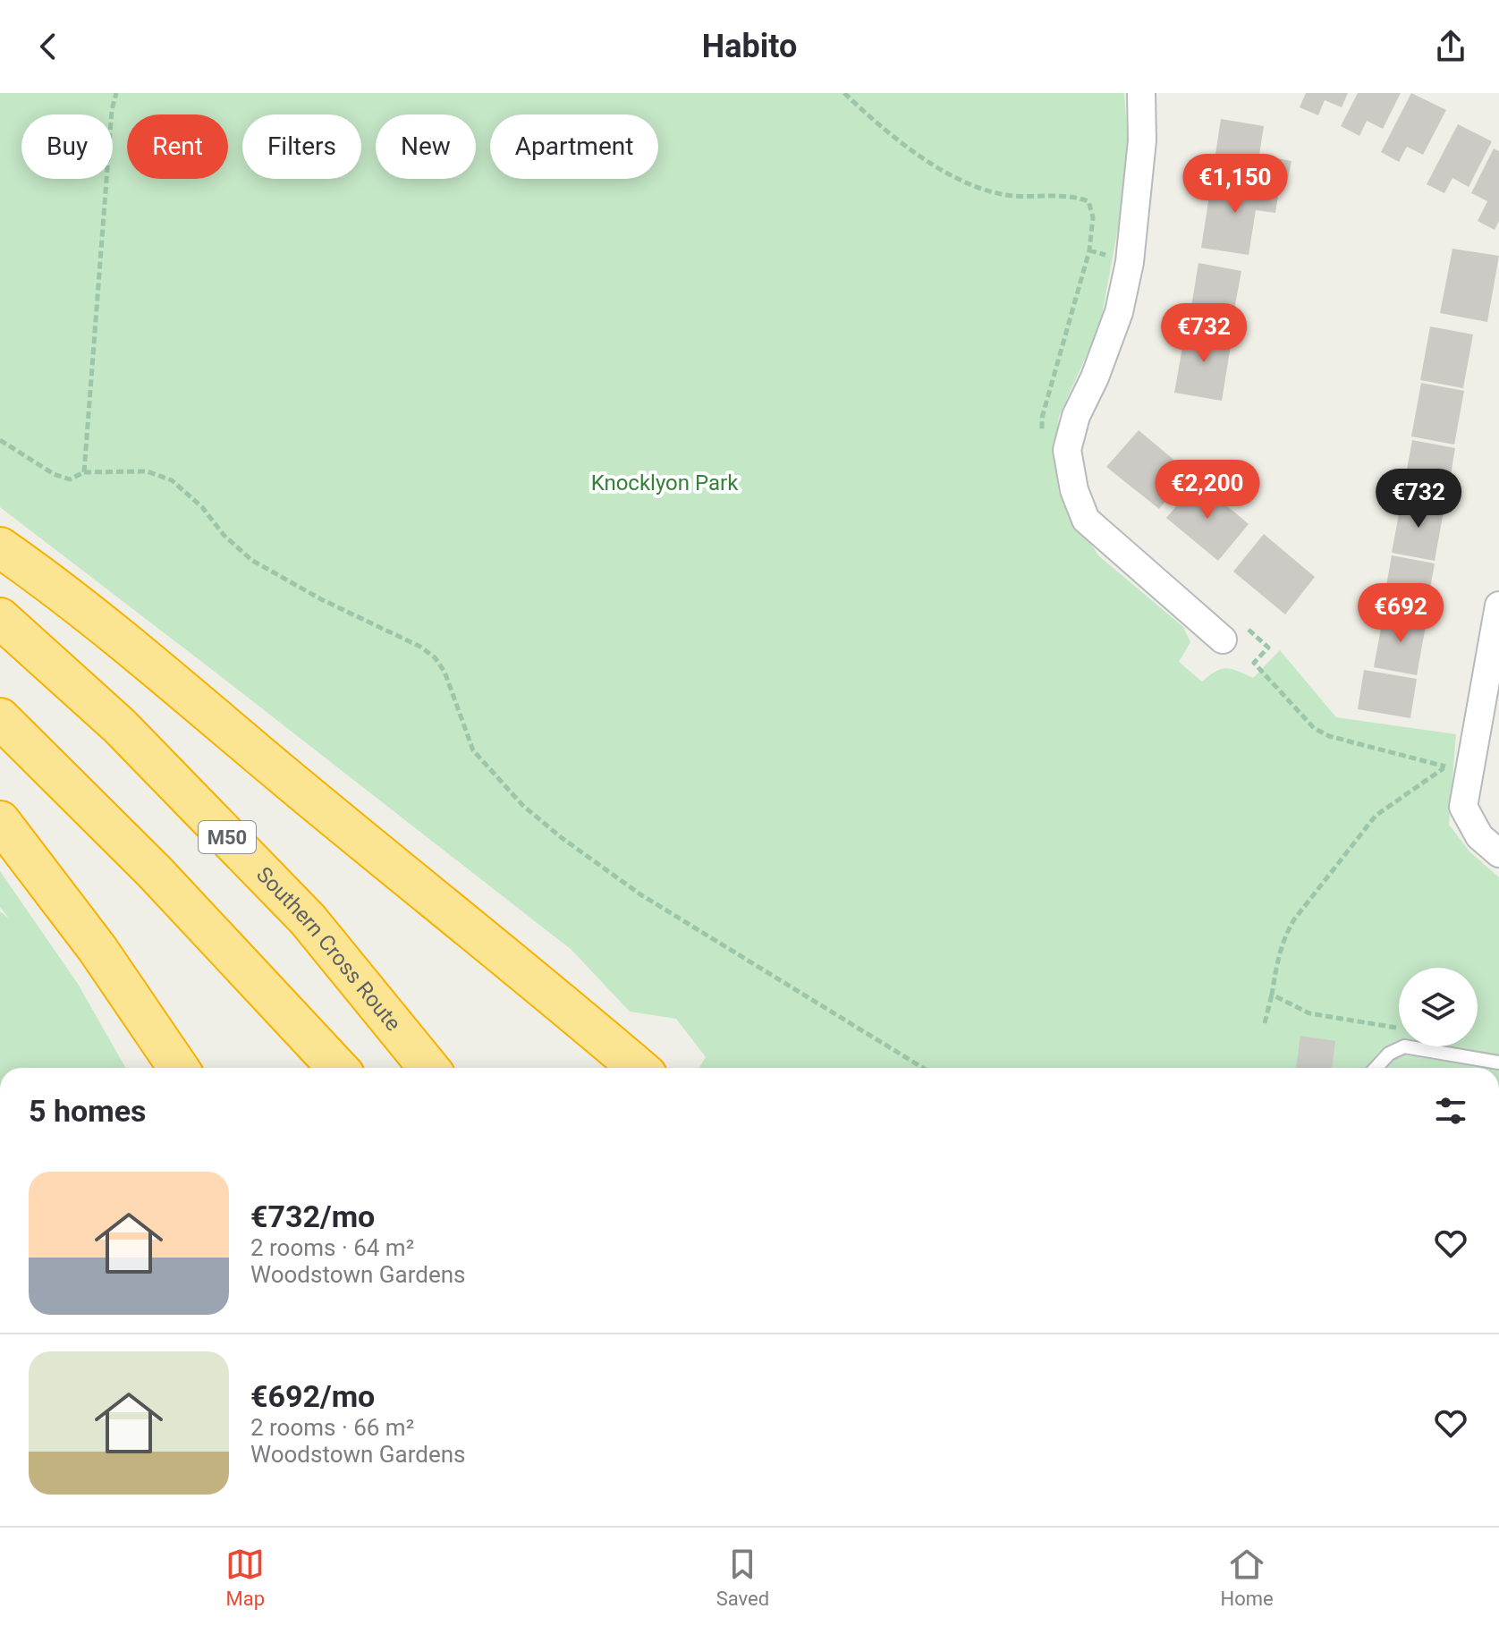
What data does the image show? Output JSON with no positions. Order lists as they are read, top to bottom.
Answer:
{
  "streets": {
    "highway": ["M50", "Southern Cross Route"]
  },
  "parks": ["Knocklyon Park"],
  "page": {
    "header": "Habito",
    "chip": [
      "Buy",
      "Rent",
      "Filters",
      "New",
      "Apartment"
    ],
    "price": [
      "€1,150",
      "€732",
      "€2,200",
      "€732",
      "€692"
    ],
    "heading": "5 homes",
    "list": [
      {
        "name": "€732/mo",
        "note": "2 rooms · 64 m² · Woodstown Gardens"
      },
      {
        "name": "€692/mo",
        "note": "2 rooms · 66 m² · Woodstown Gardens"
      }
    ],
    "tabs": ["Map", "Saved", "Home"]
  }
}
